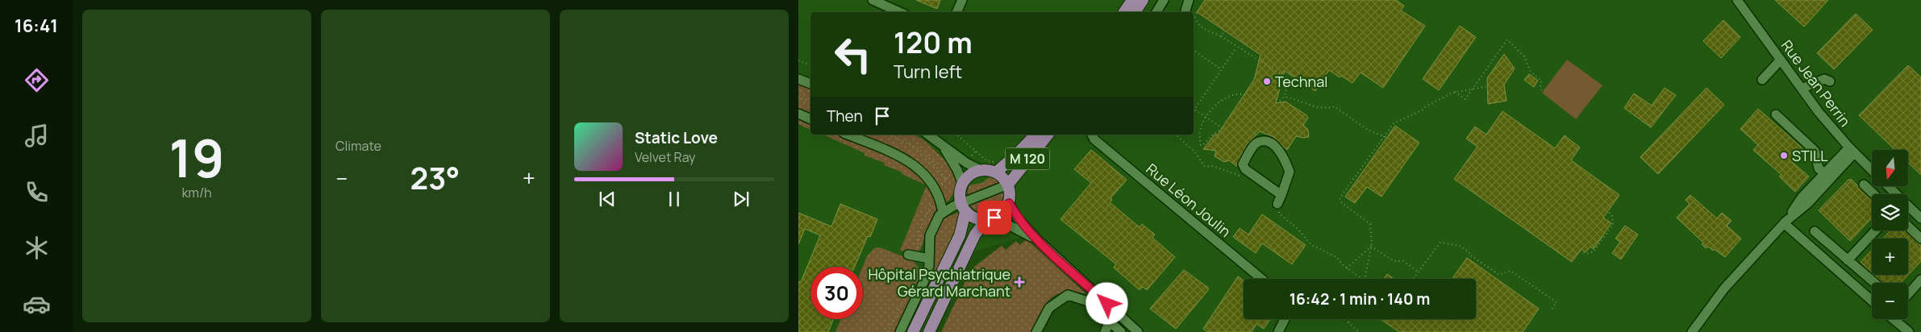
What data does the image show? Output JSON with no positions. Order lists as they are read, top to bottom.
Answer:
{
  "streets": {
    "main road": ["M 120"],
    "street": ["Rue Jean Perrin", "Rue Léon Joulin"]
  },
  "places": {
    "other": ["Technal", "STILL"],
    "health": ["Hôpital Psychiatrique Gérard Marchant"]
  },
  "north": "bottom",
  "page": {
    "tabs": "16:41",
    "tile": [
      ["19", "km/h"],
      "Climate"
    ],
    "turn": ["120 m", "Turn left"],
    "then": "Then",
    "song": ["Static Love", "Velvet Ray"],
    "map_buttons": ["+", "−"],
    "heat": ["−", "23°", "+"],
    "limit": "30",
    "trip": "16:42 · 1 min · 140 m"
  }
}
